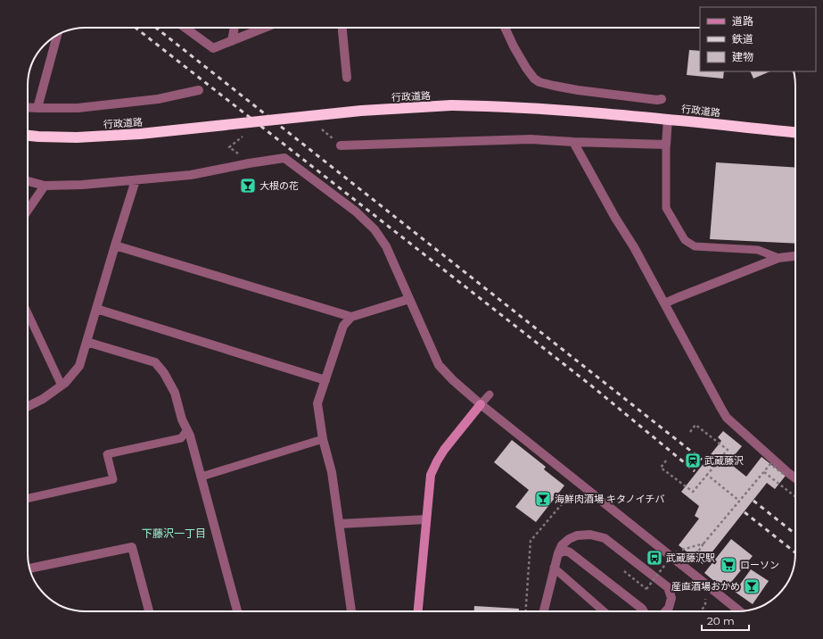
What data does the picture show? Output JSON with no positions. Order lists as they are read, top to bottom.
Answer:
{
  "streets": {
    "highway": ["行政道路"]
  },
  "districts": ["下藤沢一丁目"],
  "places": {
    "bar": ["大根の花", "海鮮肉酒場 キタノイチバ", "産直酒場おかめ"],
    "station": ["武蔵藤沢"],
    "bus stop": ["武蔵藤沢駅"],
    "supermarket": ["ローソン"]
  },
  "legend": ["道路", "鉄道", "建物"],
  "scale_bar": "20 m"
}
